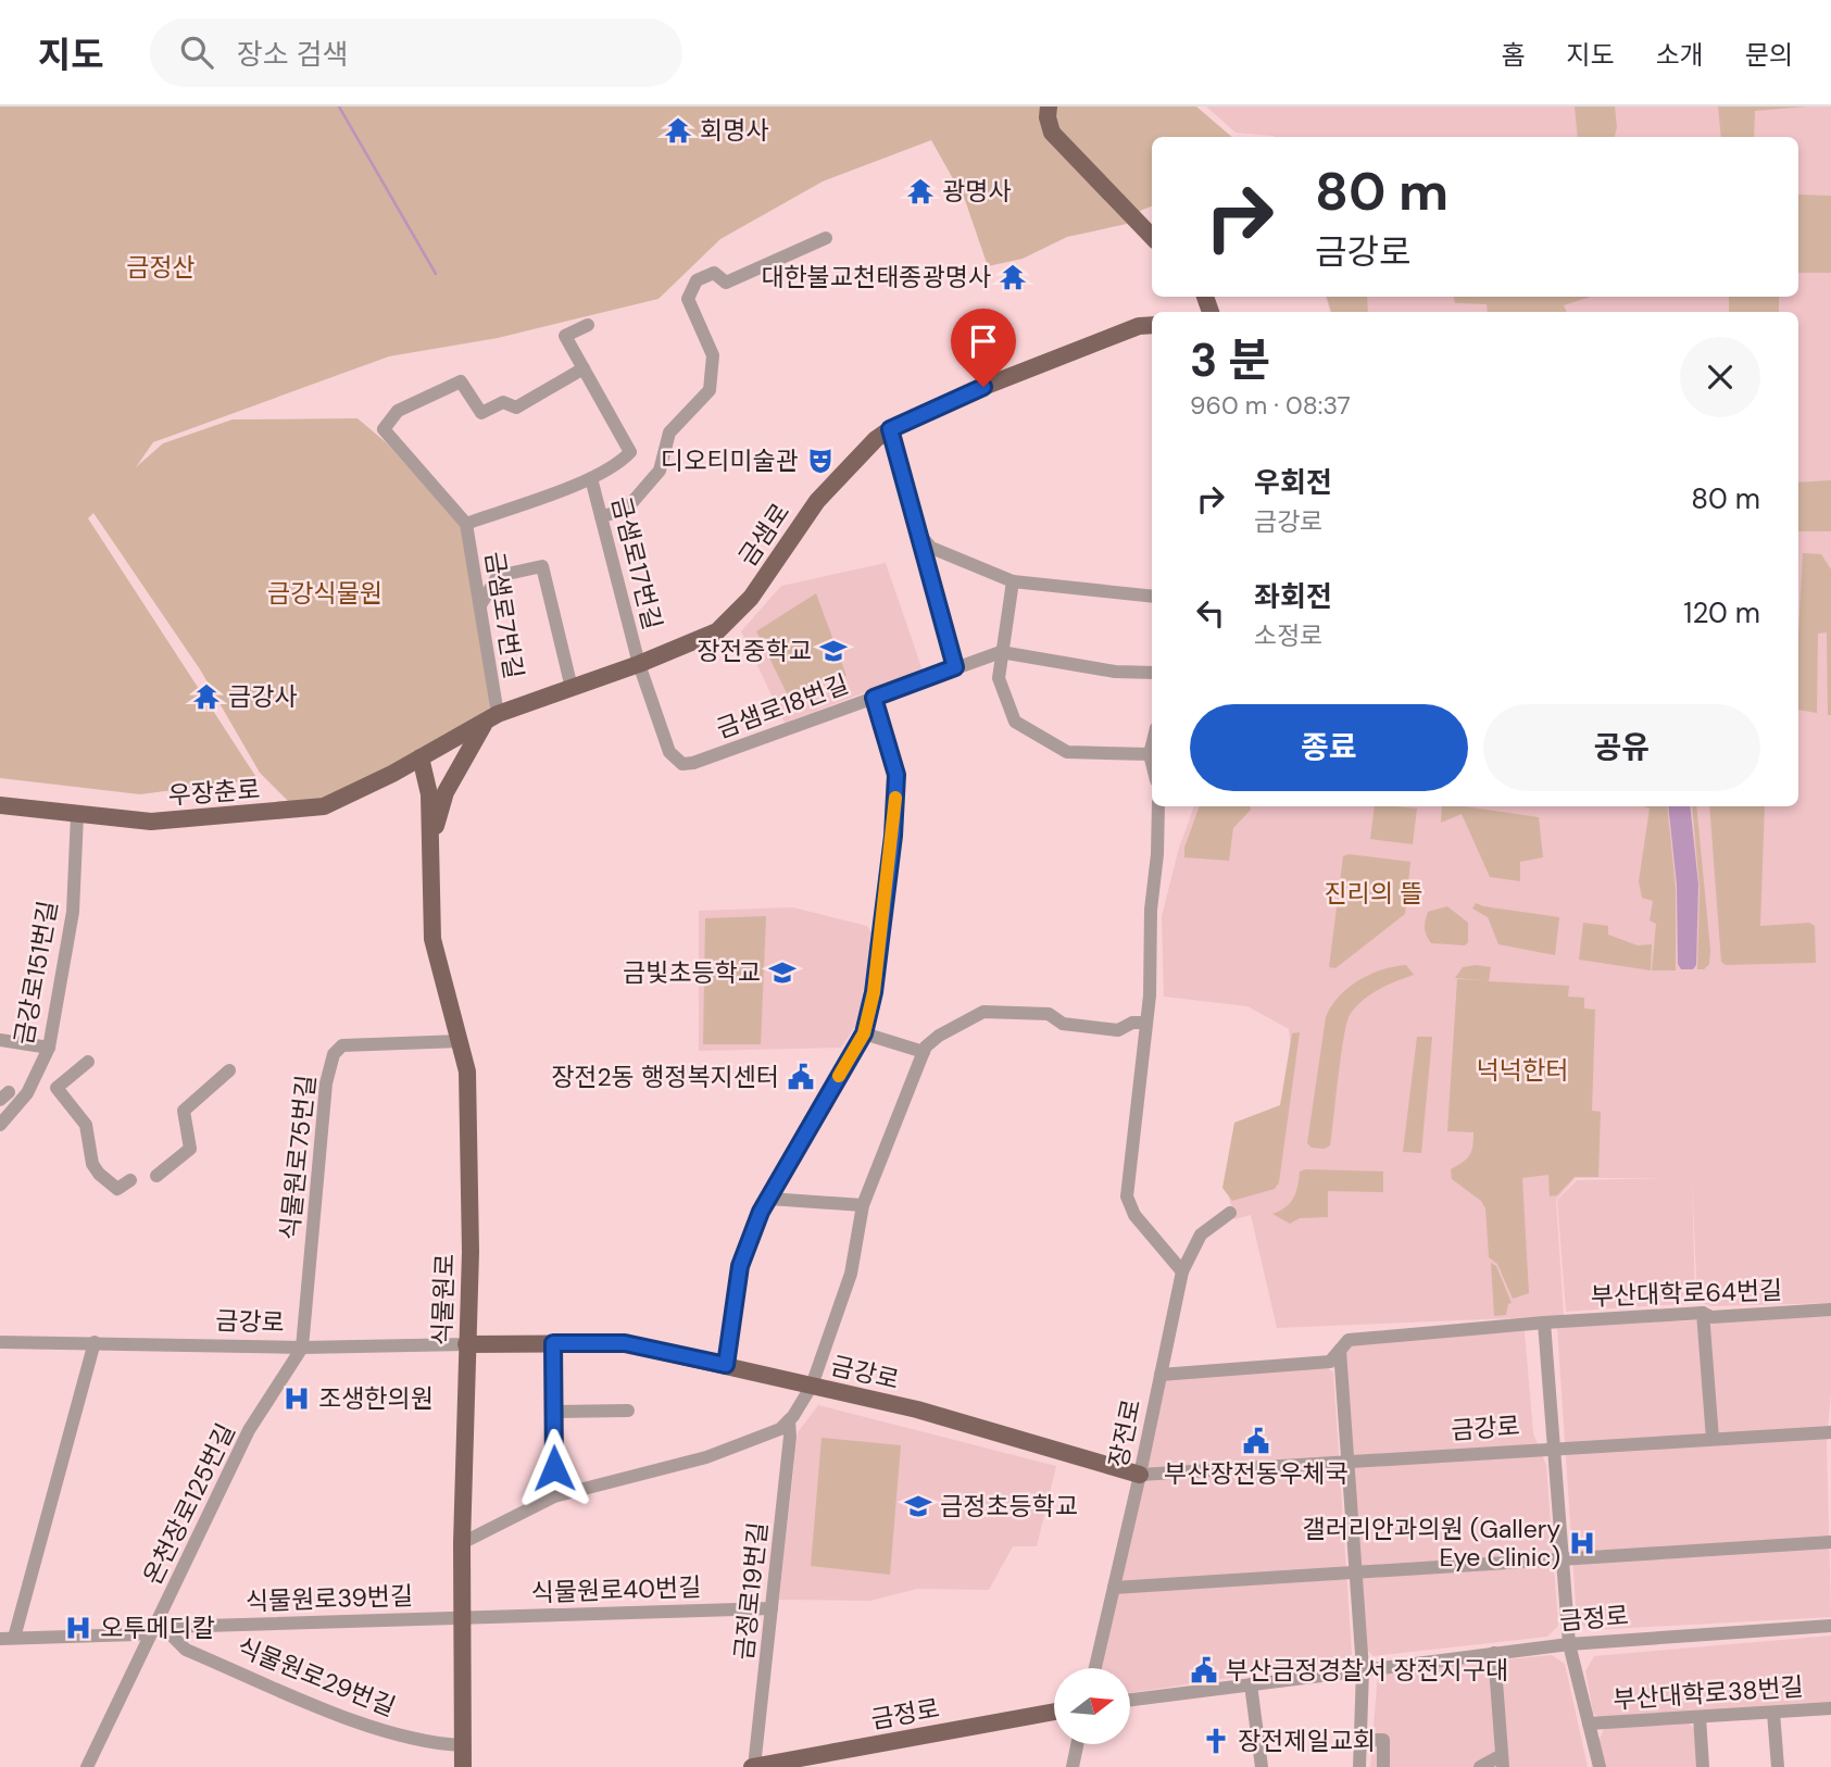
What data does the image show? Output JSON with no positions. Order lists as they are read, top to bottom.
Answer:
{
  "streets": {
    "main road": [
      "금샘로",
      "우장춘로",
      "식물원로",
      "금강로",
      "금정로"
    ],
    "street": [
      "금샘로17번길",
      "금샘로7번길",
      "금샘로18번길",
      "금강로151번길",
      "식물원로75번길",
      "부산대학로64번길",
      "장전로",
      "온천장로125번길",
      "식물원로40번길",
      "금정로19번길",
      "식물원로39번길",
      "식물원로29번길",
      "부산대학로38번길"
    ]
  },
  "crossings": [
    ["금샘로", "금샘로17번길"],
    ["금샘로", "금샘로7번길"],
    ["금샘로", "금샘로18번길"],
    ["금샘로", "우장춘로"],
    ["금샘로", "식물원로"],
    ["금샘로17번길", "금샘로7번길"],
    ["금샘로17번길", "금샘로18번길"],
    ["금샘로7번길", "식물원로"],
    ["우장춘로", "금강로151번길"],
    ["우장춘로", "식물원로"],
    ["식물원로75번길", "식물원로"],
    ["식물원로75번길", "금강로"],
    ["식물원로75번길", "온천장로125번길"],
    ["부산대학로64번길", "장전로"],
    ["식물원로", "금강로"],
    ["식물원로", "식물원로40번길"],
    ["식물원로", "식물원로39번길"],
    ["식물원로", "식물원로29번길"],
    ["금강로", "장전로"],
    ["금강로", "온천장로125번길"],
    ["온천장로125번길", "식물원로39번길"],
    ["온천장로125번길", "식물원로29번길"],
    ["식물원로40번길", "금정로19번길"],
    ["식물원로40번길", "식물원로39번길"],
    ["금정로19번길", "금정로"],
    ["식물원로39번길", "식물원로29번길"]
  ],
  "parks": [
    "금정산",
    "금강식물원",
    "진리의 뜰",
    "넉넉한터"
  ],
  "places": {
    "temple": [
      "회명사",
      "광명사",
      "대한불교천태종광명사",
      "금강사"
    ],
    "theatre": ["디오티미술관"],
    "school or university": ["장전중학교", "금빛초등학교", "금정초등학교"],
    "public building": ["장전2동 행정복지센터", "부산장전동우체국", "부산금정경찰서 장전지구대"],
    "hospital": ["조생한의원", "갤러리안과의원 (Gallery Eye Clinic)", "오투메디칼"],
    "church": ["장전제일교회"]
  },
  "north": "right",
  "page": {
    "header": "지도",
    "search": "장소 검색",
    "nav": [
      "홈",
      "지도",
      "소개",
      "문의"
    ],
    "turn": ["80 m", "금강로"],
    "heading": ["3 분", "960 m · 08:37"],
    "list": [
      {
        "name": "우회전",
        "note": "금강로",
        "value": "80 m"
      },
      {
        "name": "좌회전",
        "note": "소정로",
        "value": "120 m"
      }
    ],
    "buttons": ["종료", "공유"]
  }
}
